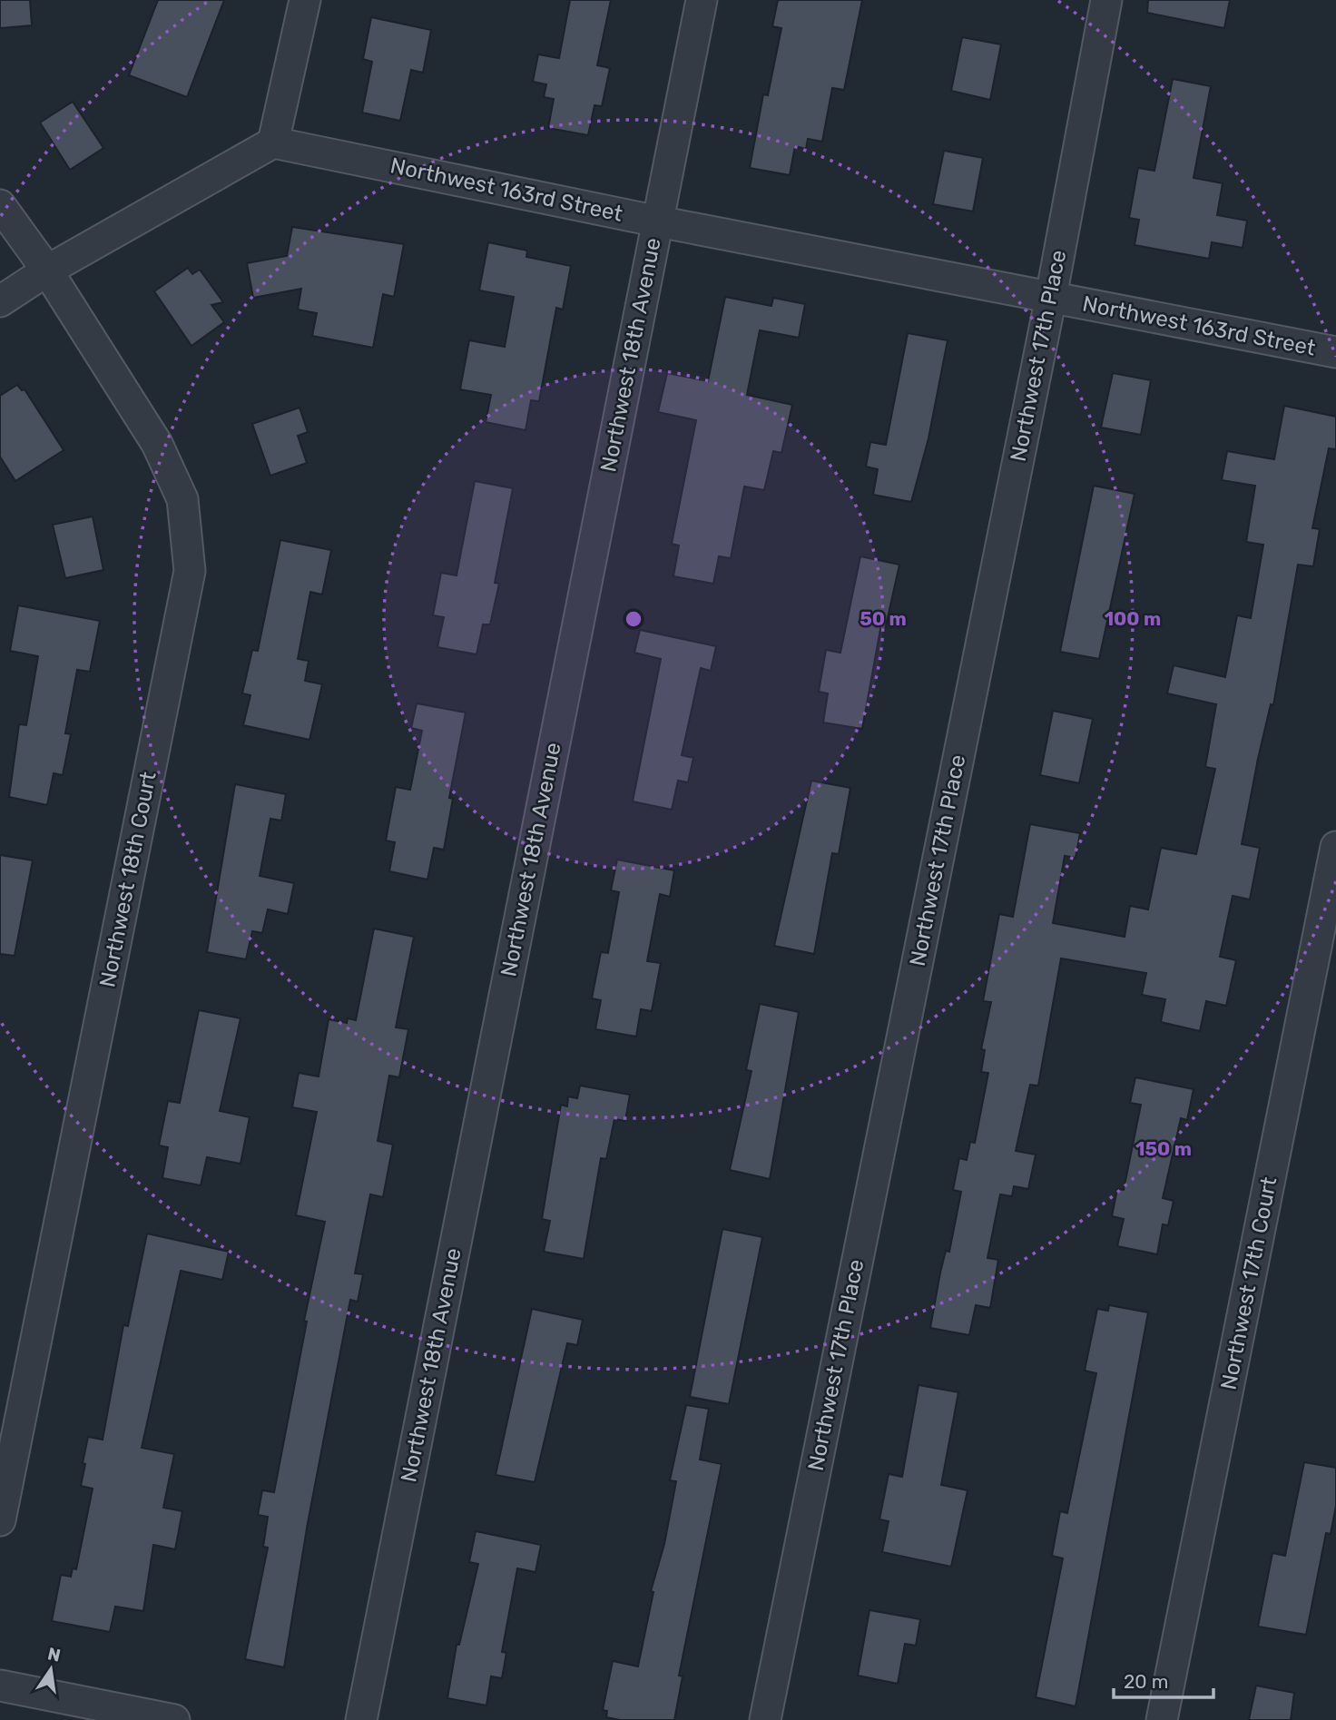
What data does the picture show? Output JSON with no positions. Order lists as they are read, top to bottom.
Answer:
{
  "streets": {
    "street": [
      "Northwest 163rd Street",
      "Northwest 18th Avenue",
      "Northwest 17th Place",
      "Northwest 18th Court",
      "Northwest 17th Court"
    ]
  },
  "crossings": [
    ["Northwest 163rd Street", "Northwest 18th Avenue"],
    ["Northwest 163rd Street", "Northwest 17th Place"]
  ],
  "scale_bar": "20 m",
  "north": "top",
  "rings": ["50 m", "100 m", "150 m"]
}
